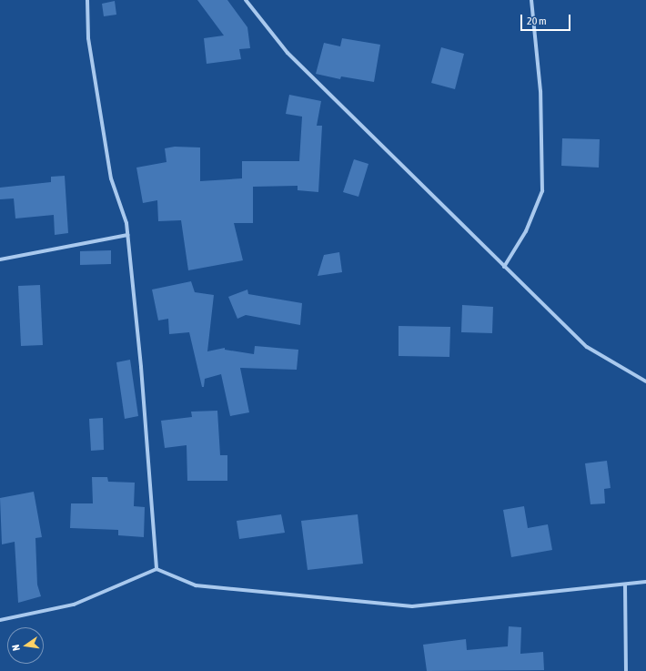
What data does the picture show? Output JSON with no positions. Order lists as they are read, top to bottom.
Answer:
{
  "scale_bar": "20 m",
  "north": "left"
}
